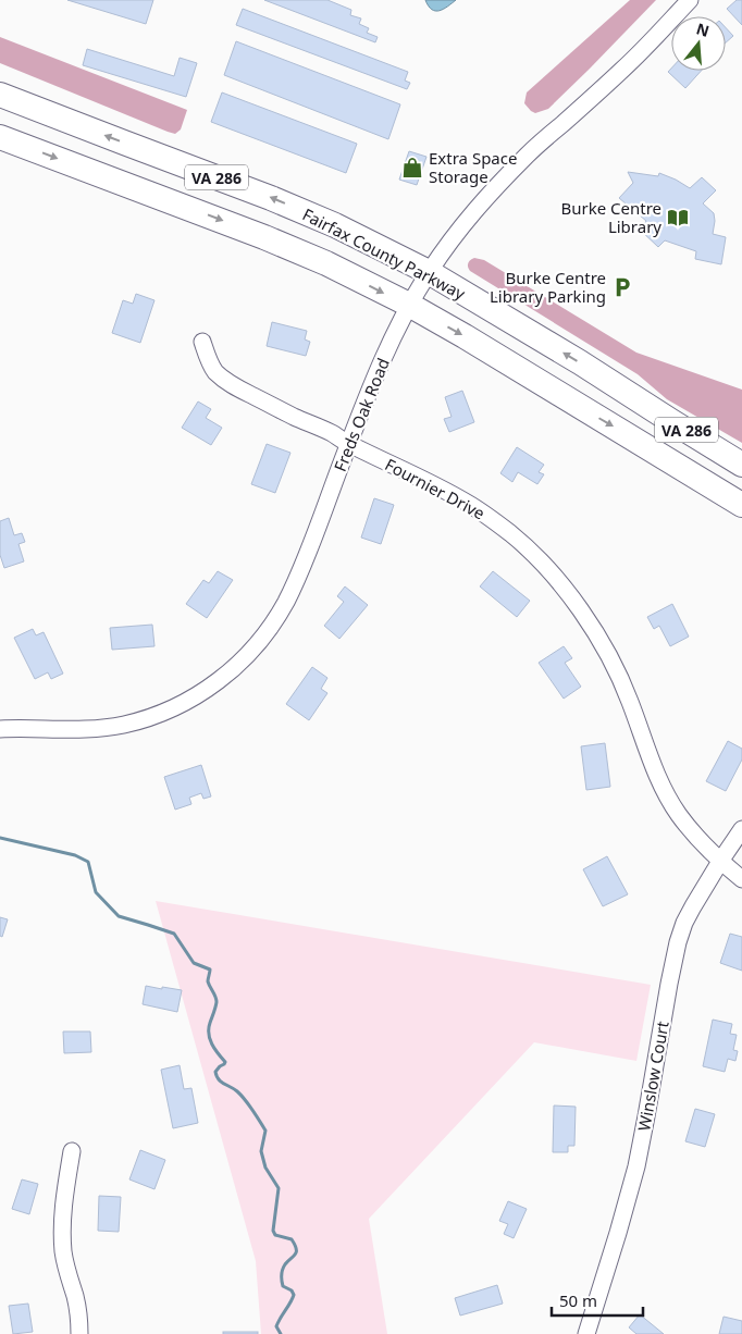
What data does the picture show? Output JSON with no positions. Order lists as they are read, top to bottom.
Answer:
{
  "streets": {
    "highway": ["VA 286", "Fairfax County Parkway"],
    "street": ["Freds Oak Road", "Fournier Drive", "Winslow Court"]
  },
  "crossings": [
    ["VA 286", "Freds Oak Road"],
    ["Fairfax County Parkway", "Freds Oak Road"],
    ["Freds Oak Road", "Fournier Drive"],
    ["Fournier Drive", "Winslow Court"]
  ],
  "places": {
    "shop": ["Extra Space Storage"],
    "library": ["Burke Centre Library"],
    "parking": ["Burke Centre Library Parking"]
  },
  "scale_bar": "50 m",
  "north": "top"
}
